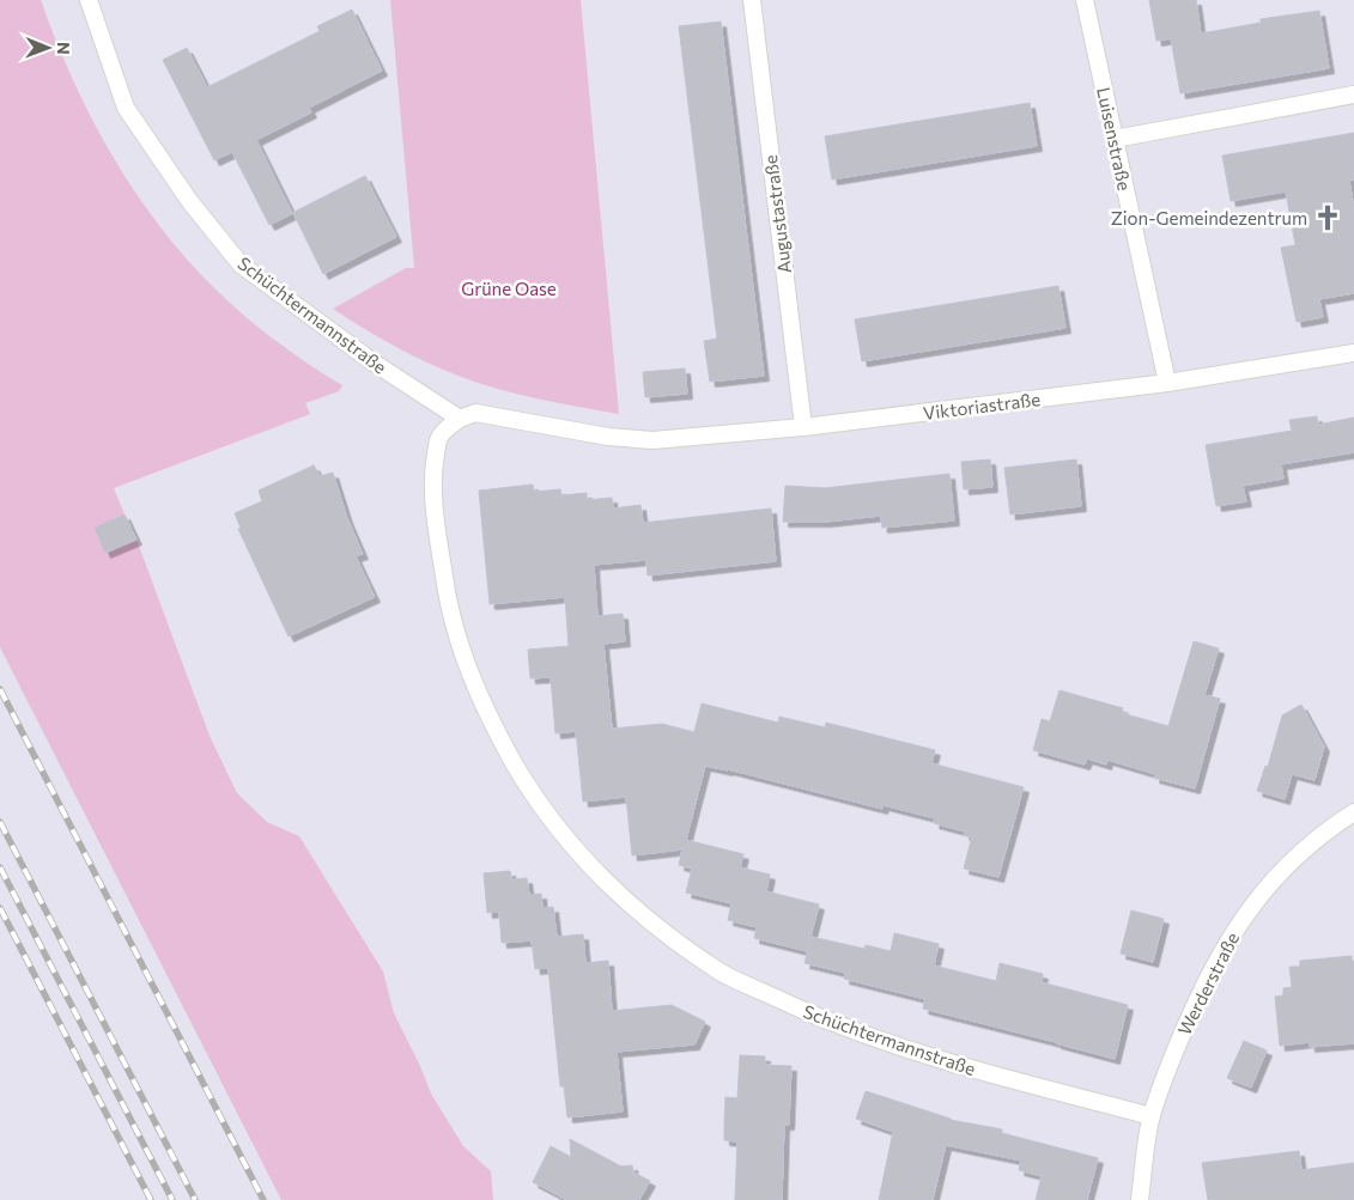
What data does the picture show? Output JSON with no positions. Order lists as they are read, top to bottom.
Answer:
{
  "streets": {
    "street": [
      "Luisenstraße",
      "Augustastraße",
      "Schüchtermannstraße",
      "Viktoriastraße",
      "Werderstraße"
    ]
  },
  "crossings": [
    ["Luisenstraße", "Viktoriastraße"],
    ["Augustastraße", "Viktoriastraße"],
    ["Schüchtermannstraße", "Viktoriastraße"],
    ["Schüchtermannstraße", "Werderstraße"]
  ],
  "parks": ["Grüne Oase"],
  "places": {
    "church": ["Zion-Gemeindezentrum"]
  },
  "north": "right"
}
